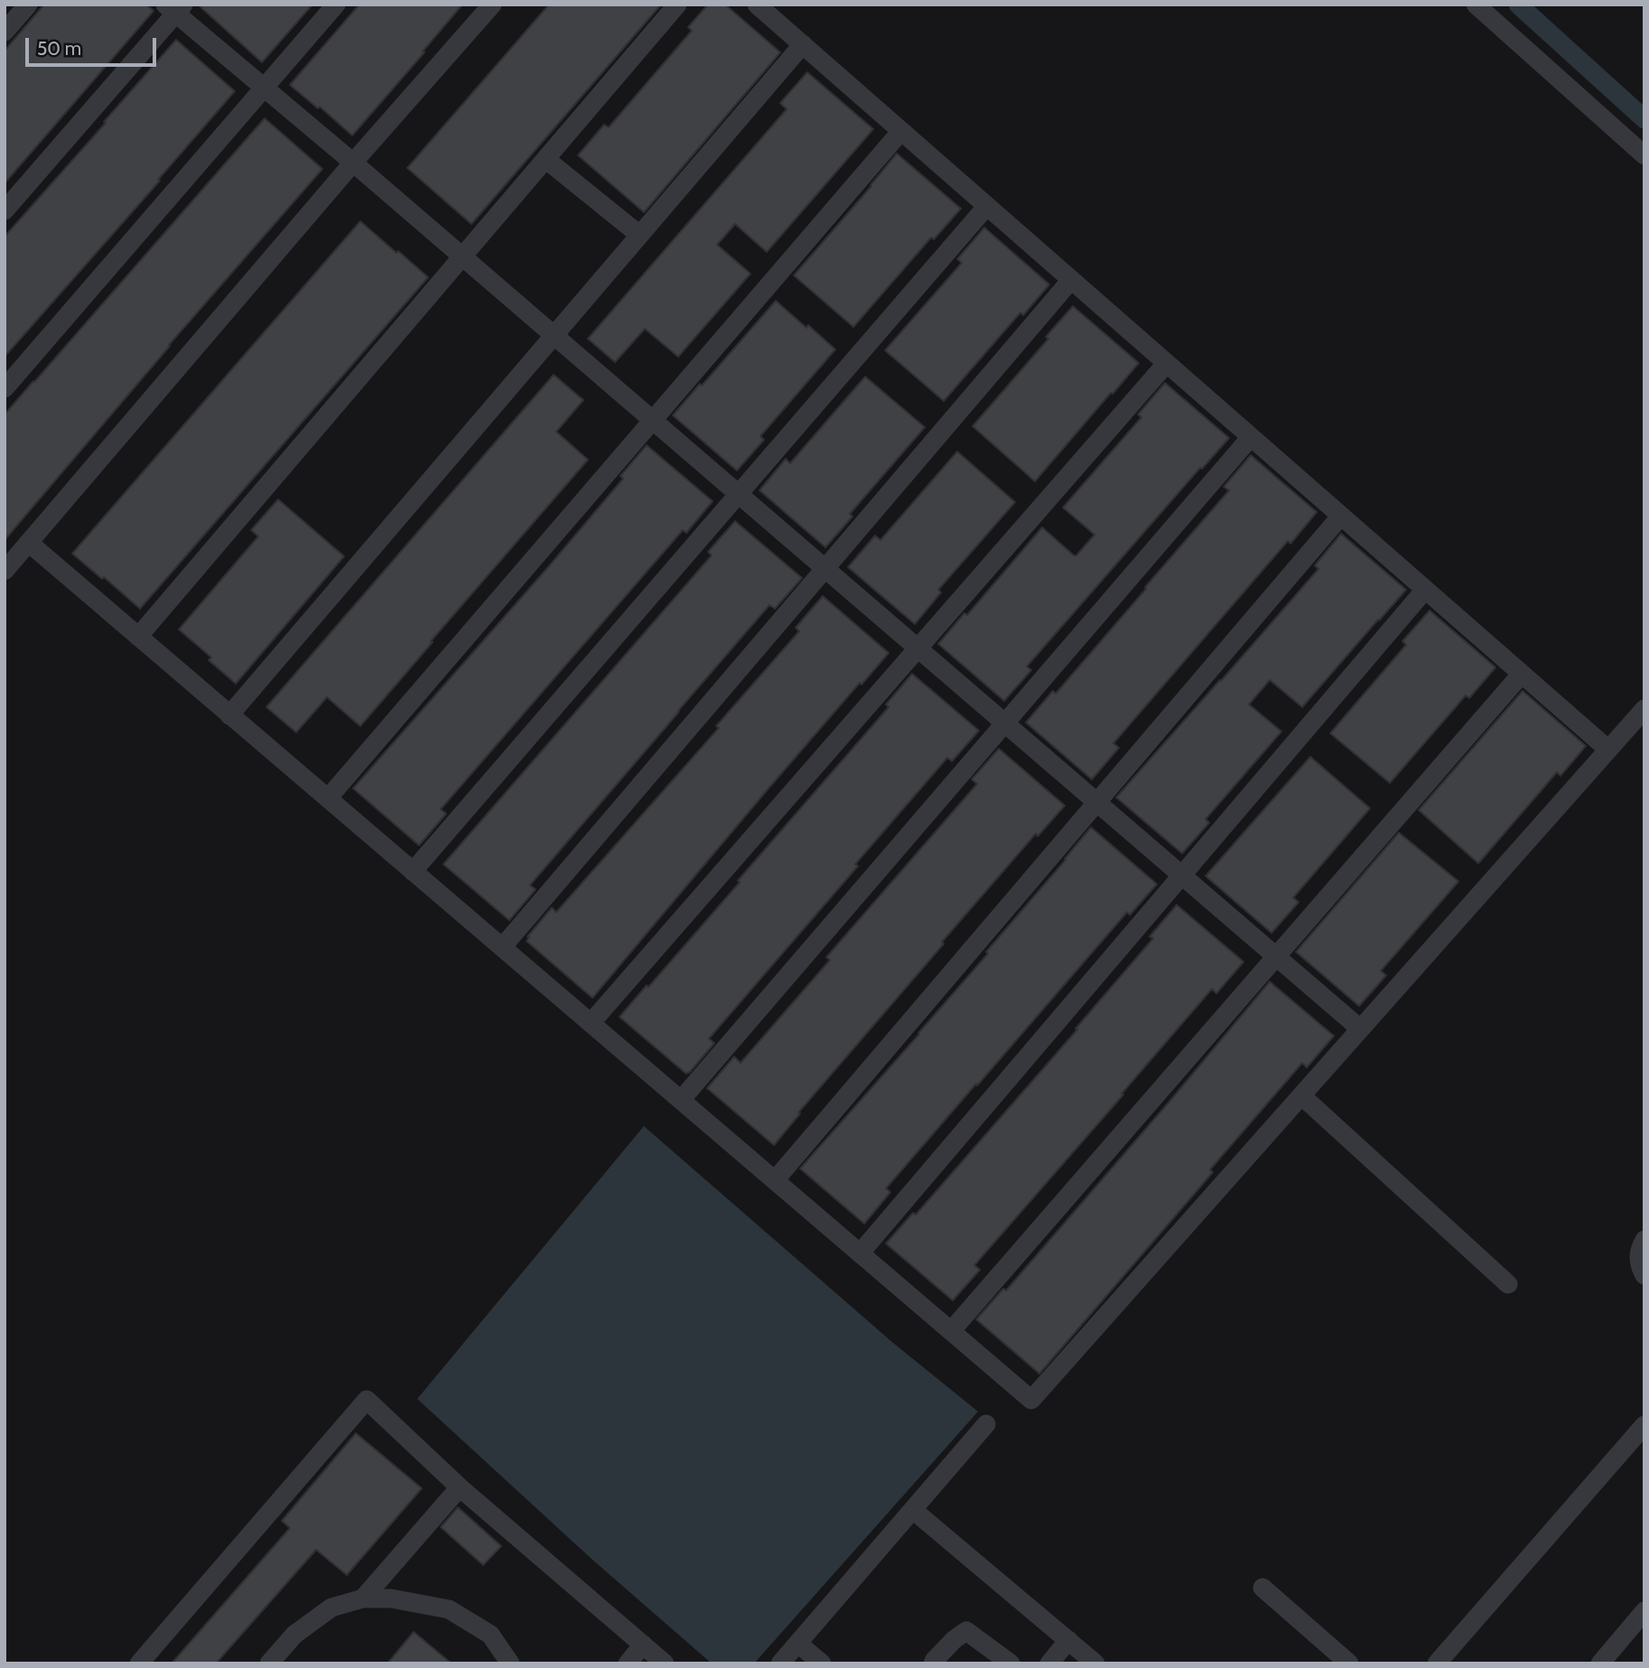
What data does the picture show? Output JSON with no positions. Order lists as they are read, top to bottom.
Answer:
{
  "scale_bar": "50 m"
}
